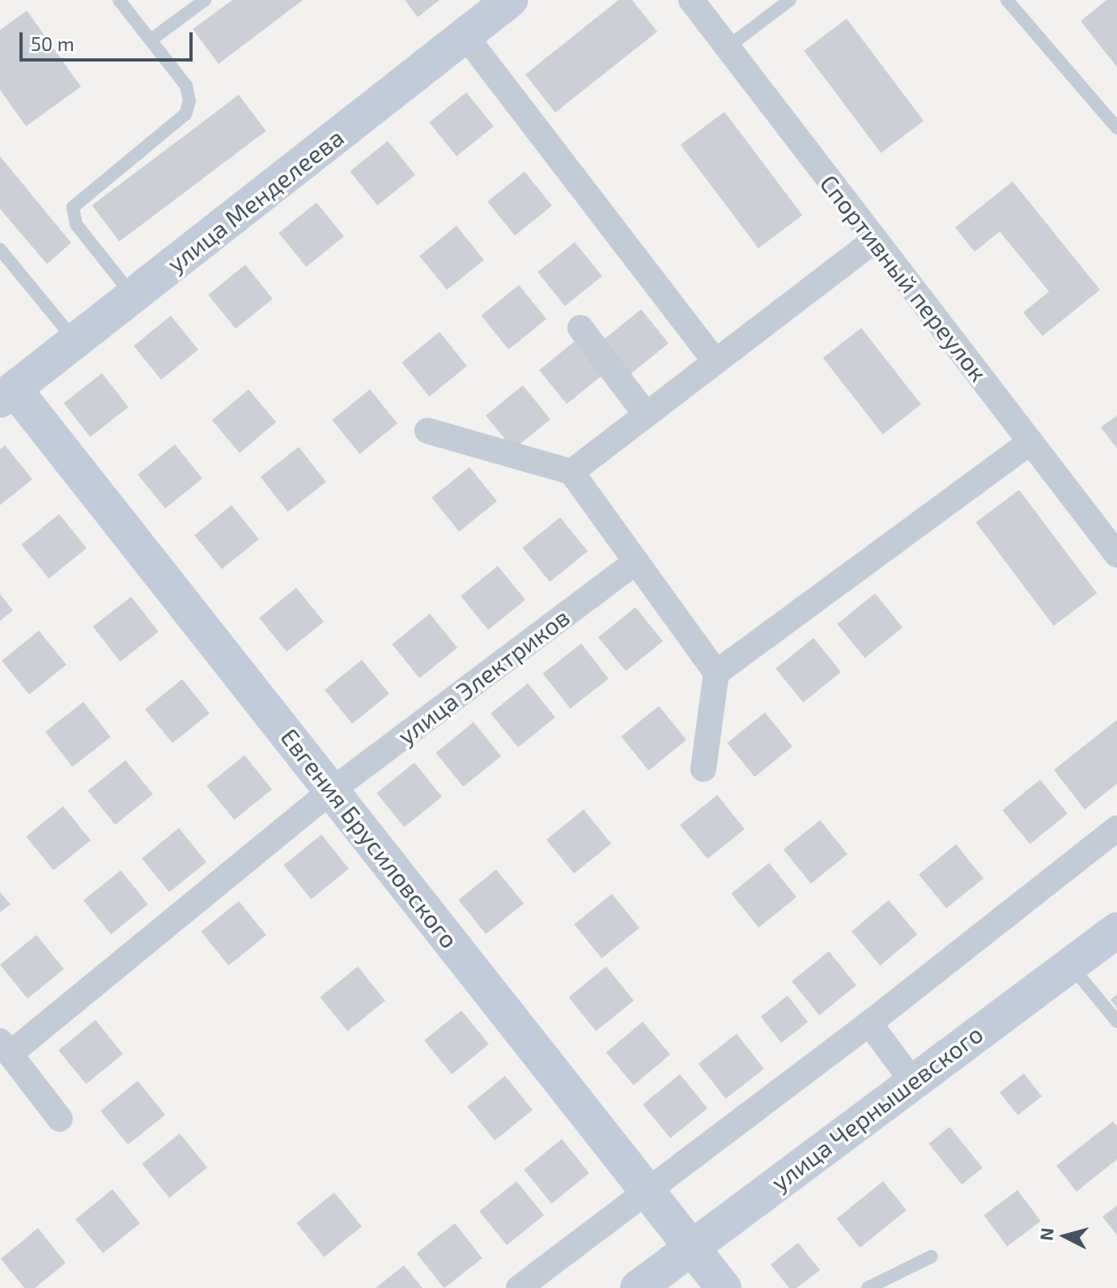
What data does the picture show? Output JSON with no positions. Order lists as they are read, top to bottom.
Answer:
{
  "streets": {
    "street": [
      "улица Менделеева",
      "Спортивный переулок",
      "улица Электриков",
      "Евгения Брусиловского",
      "улица Чернышевского"
    ]
  },
  "crossings": [
    ["улица Менделеева", "Евгения Брусиловского"],
    ["улица Электриков", "Евгения Брусиловского"],
    ["Евгения Брусиловского", "улица Чернышевского"]
  ],
  "scale_bar": "50 m",
  "north": "left"
}
